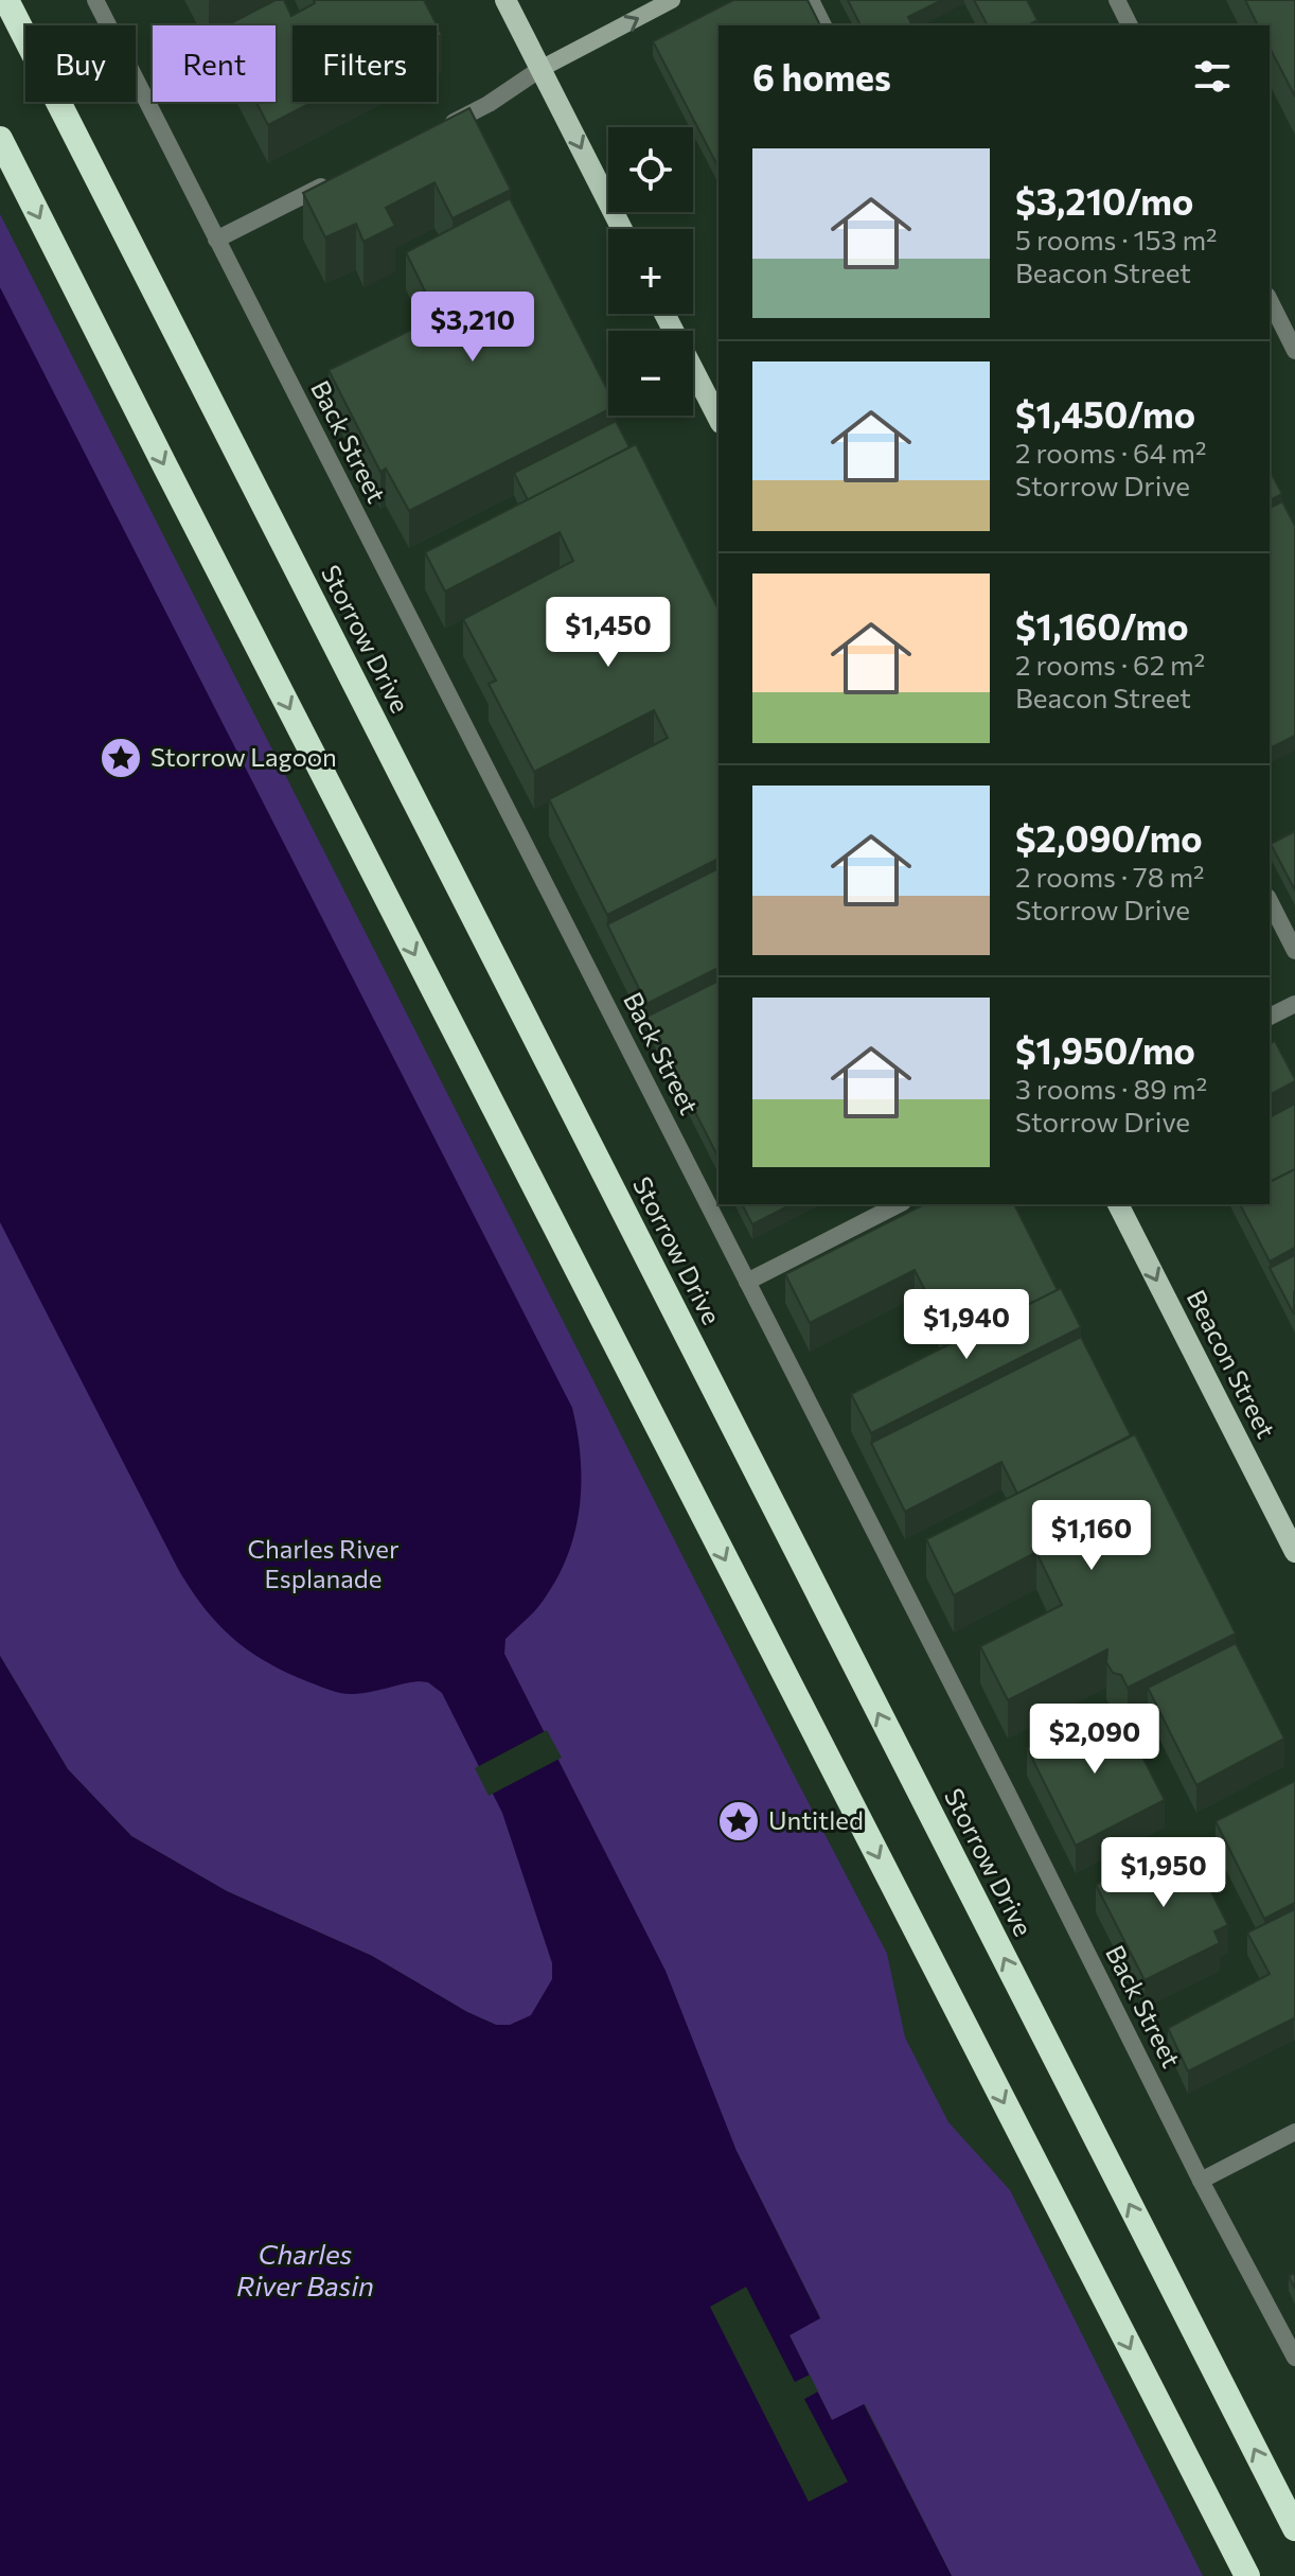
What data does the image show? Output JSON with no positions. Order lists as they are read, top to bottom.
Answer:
{
  "streets": {
    "highway": ["Storrow Drive"],
    "main road": ["Beacon Street"],
    "street": ["Back Street"]
  },
  "one_way": ["Beacon Street"],
  "water": ["Charles River Basin"],
  "parks": ["Charles River Esplanade"],
  "places": {
    "place": ["Storrow Lagoon", "Untitled"]
  },
  "page": {
    "chip": ["Buy", "Rent", "Filters"],
    "heading": "6 homes",
    "map_buttons": ["+", "−"],
    "list": [
      {
        "name": "$3,210/mo",
        "note": "5 rooms · 153 m² · Beacon Street"
      },
      {
        "name": "$1,450/mo",
        "note": "2 rooms · 64 m² · Storrow Drive"
      },
      {
        "name": "$1,160/mo",
        "note": "2 rooms · 62 m² · Beacon Street"
      },
      {
        "name": "$2,090/mo",
        "note": "2 rooms · 78 m² · Storrow Drive"
      },
      {
        "name": "$1,950/mo",
        "note": "3 rooms · 89 m² · Storrow Drive"
      }
    ],
    "price": [
      "$3,210",
      "$1,450",
      "$1,940",
      "$1,160",
      "$2,090",
      "$1,950"
    ]
  }
}
